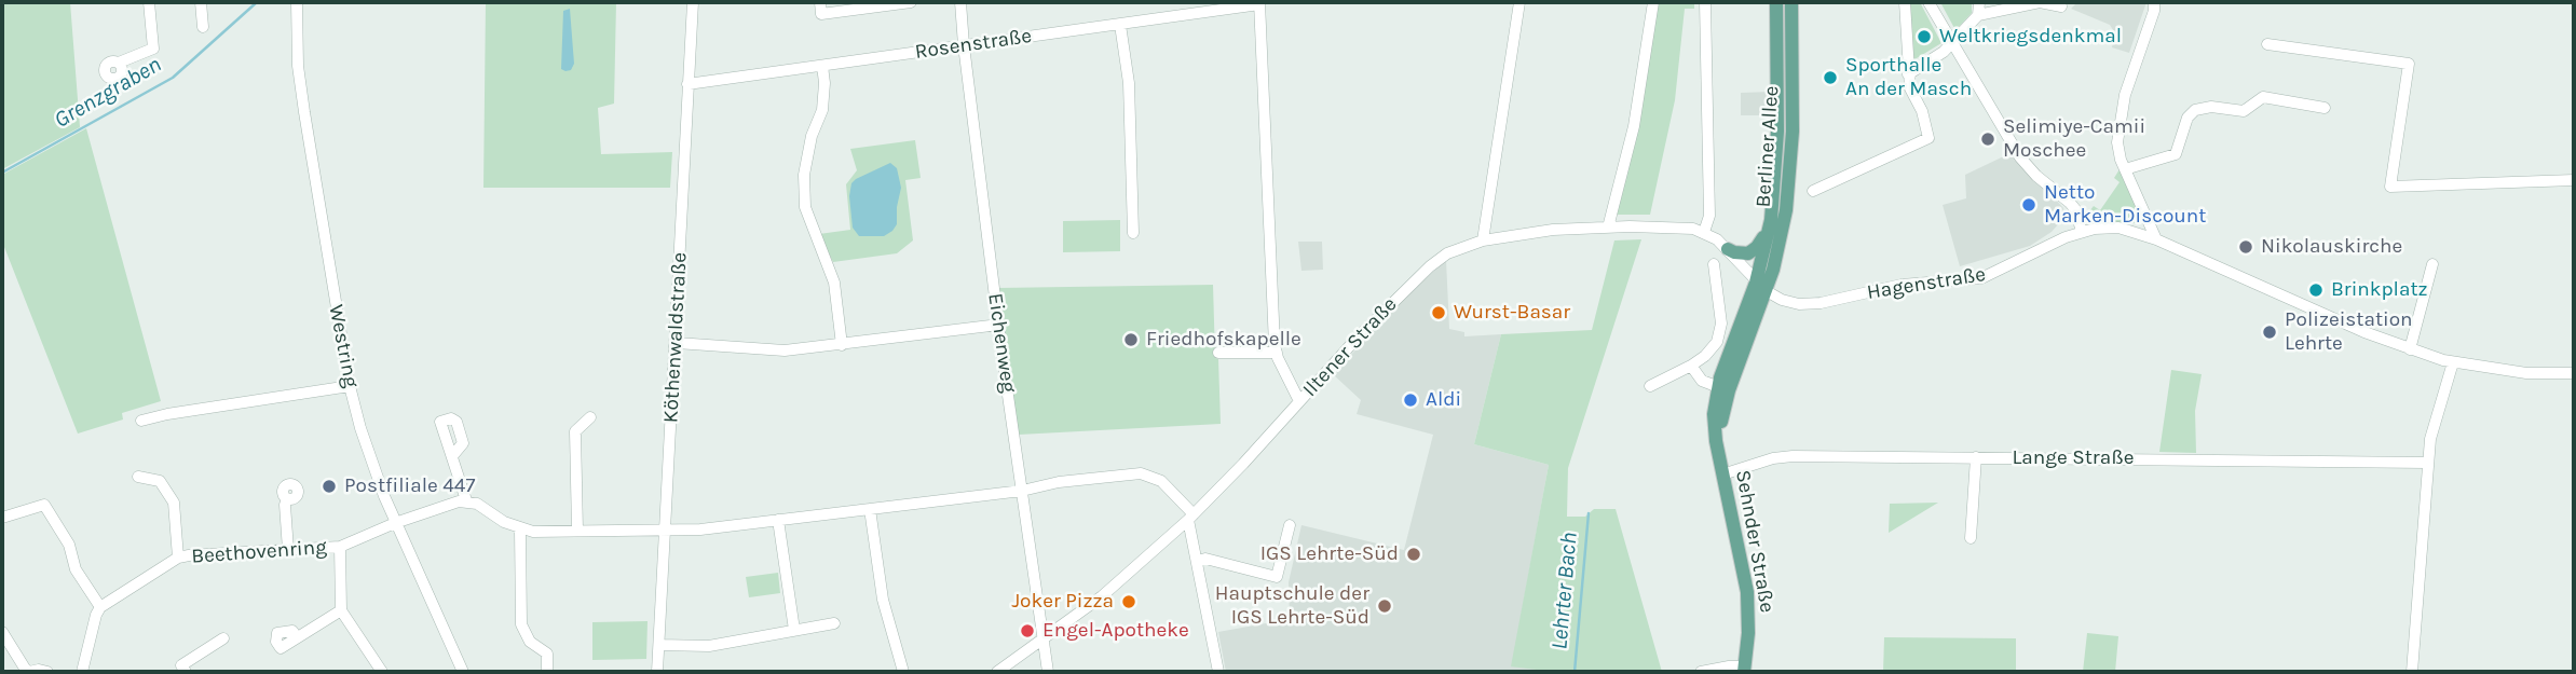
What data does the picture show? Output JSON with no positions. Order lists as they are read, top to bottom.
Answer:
{
  "streets": {
    "main road": ["Berliner Allee", "Sehnder Straße"],
    "street": [
      "Rosenstraße",
      "Hagenstraße",
      "Köthenwaldstraße",
      "Eichenweg",
      "Westring",
      "Iltener Straße",
      "Lange Straße",
      "Beethovenring"
    ]
  },
  "crossings": [
    ["Rosenstraße", "Köthenwaldstraße"],
    ["Rosenstraße", "Eichenweg"],
    ["Berliner Allee", "Hagenstraße"],
    ["Berliner Allee", "Iltener Straße"],
    ["Berliner Allee", "Sehnder Straße"],
    ["Hagenstraße", "Iltener Straße"],
    ["Hagenstraße", "Sehnder Straße"],
    ["Eichenweg", "Iltener Straße"],
    ["Westring", "Beethovenring"],
    ["Iltener Straße", "Sehnder Straße"],
    ["Lange Straße", "Sehnder Straße"]
  ],
  "water": ["Grenzgraben", "Lehrter Bach"],
  "places": [
    "Weltkriegsdenkmal",
    "Sporthalle An der Masch",
    "Selimiye-Camii Moschee",
    "Netto Marken-Discount",
    "Nikolauskirche",
    "Brinkplatz",
    "Wurst-Basar",
    "Polizeistation Lehrte",
    "Friedhofskapelle",
    "Aldi",
    "Postfiliale 447",
    "IGS Lehrte-Süd",
    "Joker Pizza",
    "Hauptschule der IGS Lehrte-Süd",
    "Engel-Apotheke"
  ]
}
